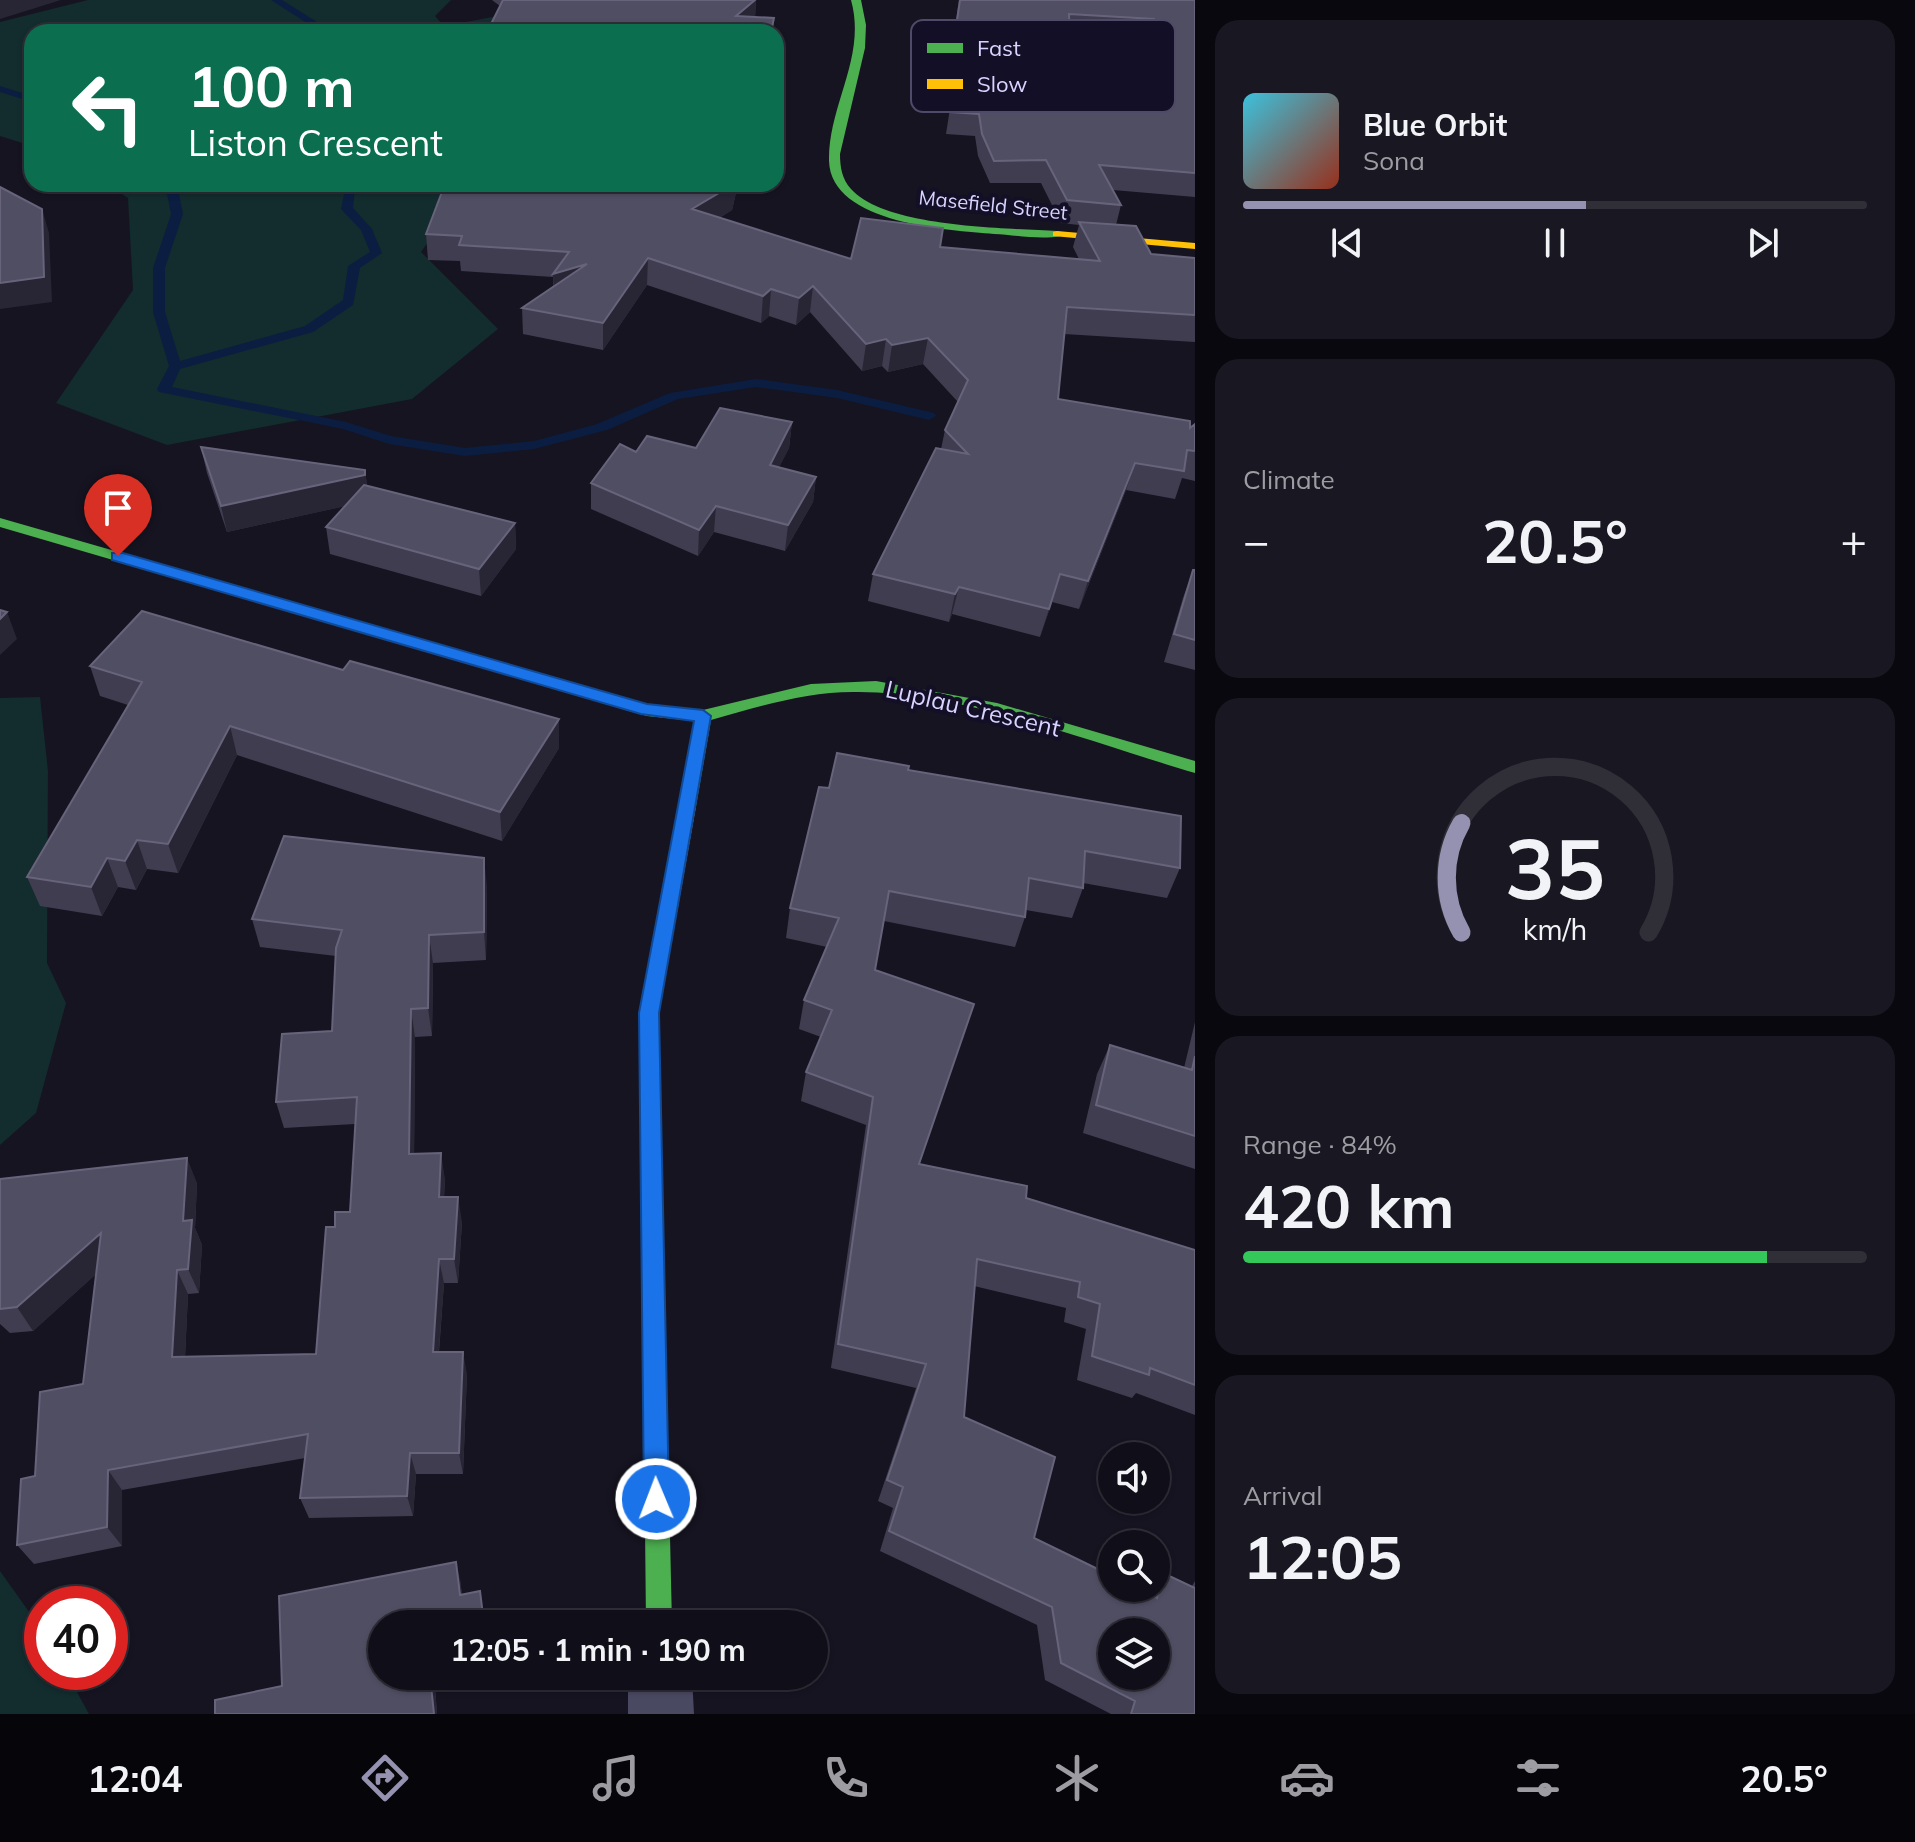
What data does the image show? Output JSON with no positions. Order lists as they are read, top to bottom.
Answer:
{
  "streets": {
    "street": ["Masefield Street", "Luplau Crescent"]
  },
  "legend": ["Fast", "Slow"],
  "page": {
    "turn": ["100 m", "Liston Crescent"],
    "song": ["Blue Orbit", "Sona"],
    "tile": [
      "Climate",
      ["Range · 84%", "420 km"],
      ["Arrival", "12:05"]
    ],
    "heat": ["−", "20.5°", "+"],
    "limit": "40",
    "trip": "12:05 · 1 min · 190 m",
    "tabs": ["12:04", "20.5°"],
    "gauge": ["35", "km/h"]
  }
}
